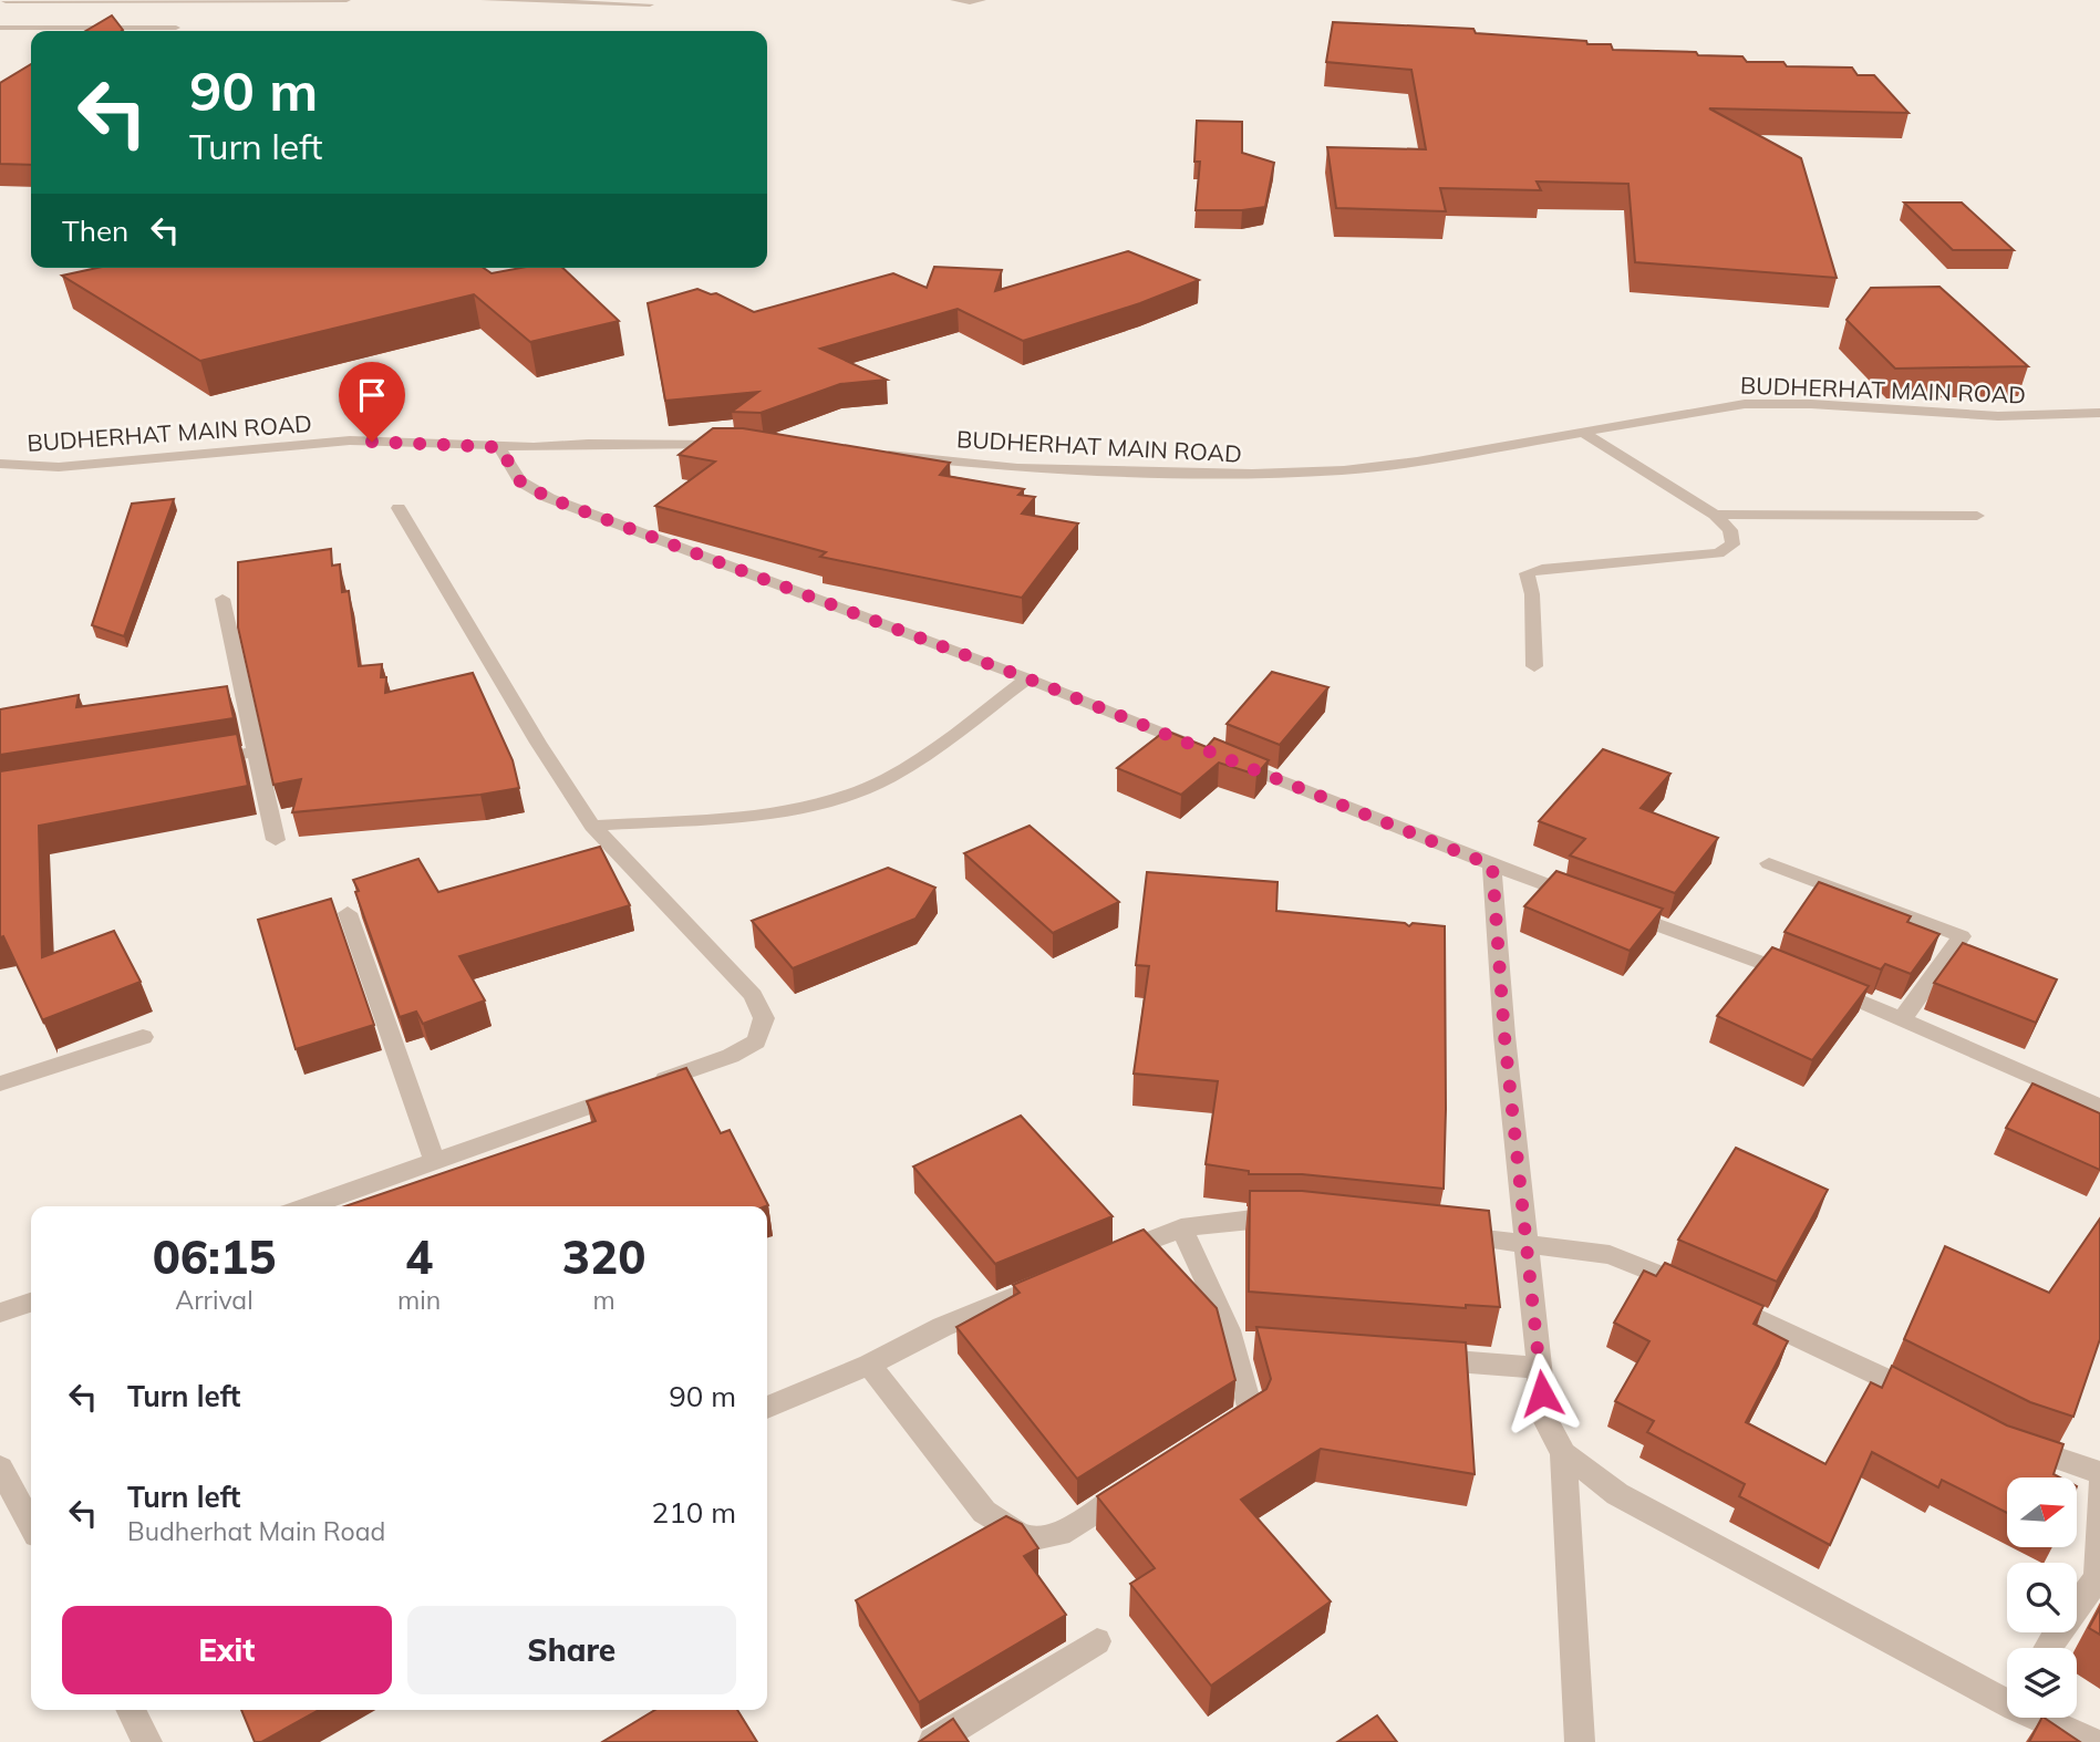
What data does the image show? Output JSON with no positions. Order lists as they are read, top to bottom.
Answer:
{
  "streets": {
    "street": ["BUDHERHAT MAIN ROAD"]
  },
  "north": "right",
  "page": {
    "turn": ["90 m", "Turn left"],
    "then": "Then",
    "eta": [
      "06:15",
      "Arrival",
      "4",
      "min",
      "320",
      "m"
    ],
    "list": [
      {
        "name": "Turn left",
        "value": "90 m"
      },
      {
        "name": "Turn left",
        "note": "Budherhat Main Road",
        "value": "210 m"
      }
    ],
    "buttons": ["Exit", "Share"]
  }
}
